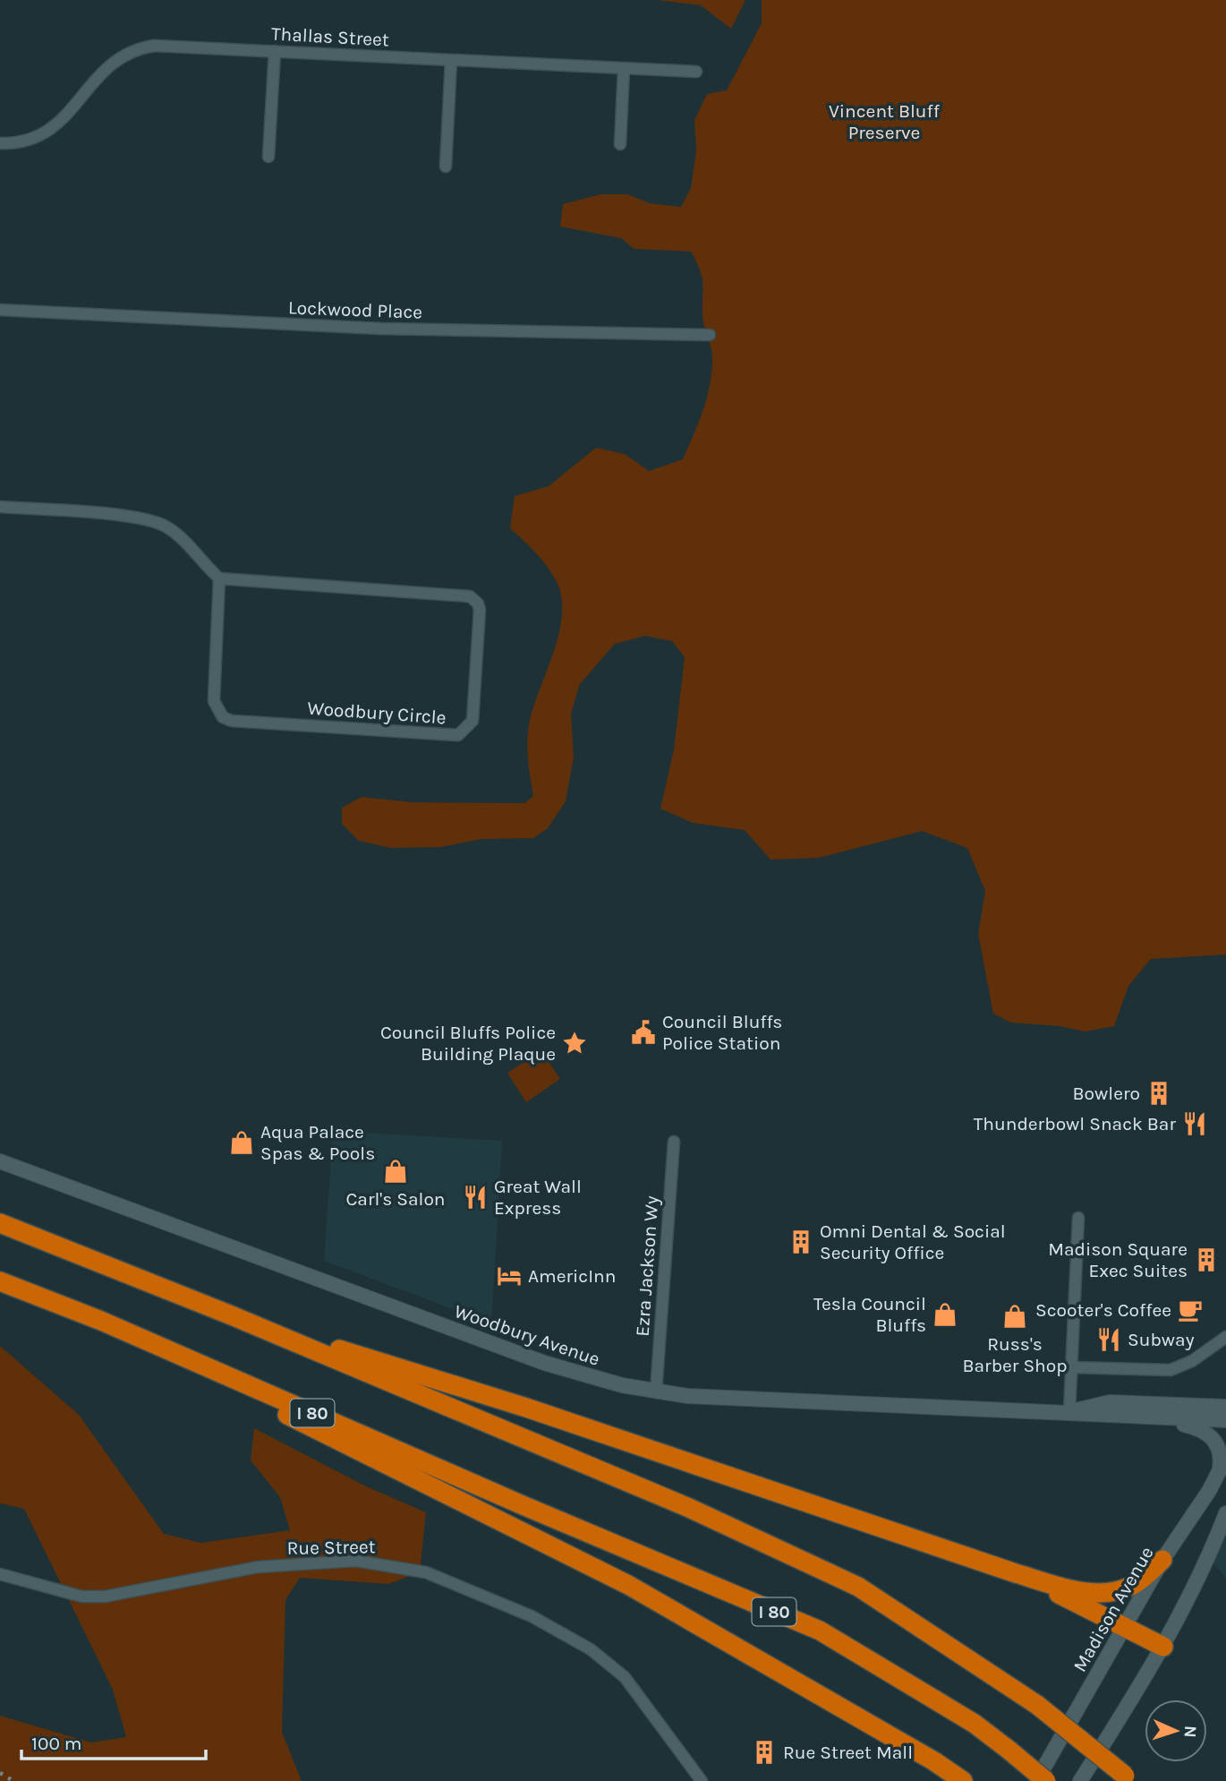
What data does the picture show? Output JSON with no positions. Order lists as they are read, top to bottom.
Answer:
{
  "streets": {
    "highway": ["I 80"],
    "main road": ["Woodbury Avenue", "Madison Avenue"],
    "street": [
      "Thallas Street",
      "Lockwood Place",
      "Woodbury Circle",
      "Ezra Jackson Wy",
      "Rue Street"
    ]
  },
  "crossings": [
    ["Ezra Jackson Wy", "Woodbury Avenue"]
  ],
  "parks": ["Vincent Bluff Preserve"],
  "places": {
    "public building": ["Council Bluffs Police Station"],
    "place": ["Council Bluffs Police Building Plaque"],
    "building": [
      "Bowlero",
      "Omni Dental & Social Security Office",
      "Madison Square Exec Suites",
      "Rue Street Mall"
    ],
    "restaurant": ["Thunderbowl Snack Bar", "Great Wall Express", "Subway"],
    "shop": [
      "Aqua Palace Spas & Pools",
      "Carl's Salon",
      "Tesla Council Bluffs",
      "Russ's Barber Shop"
    ],
    "hotel": ["AmericInn"],
    "cafe": ["Scooter's Coffee"]
  },
  "scale_bar": "100 m",
  "north": "right"
}
